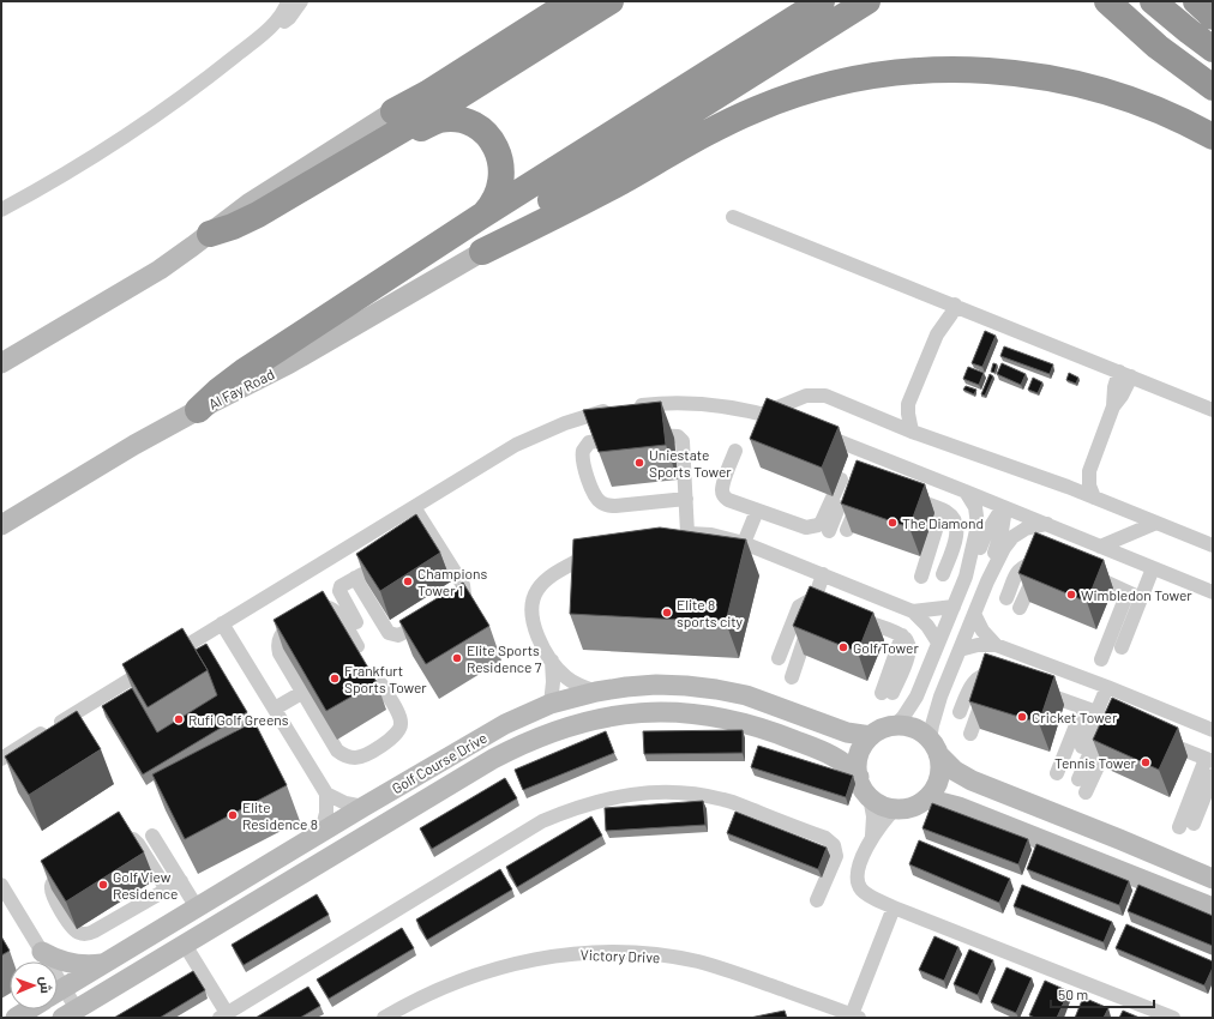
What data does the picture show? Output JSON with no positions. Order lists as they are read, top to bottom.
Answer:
{
  "streets": {
    "street": ["Al Fay Road", "Golf Course Drive", "Victory Drive"]
  },
  "places": [
    "Uniestate Sports Tower",
    "The Diamond",
    "Champions Tower 1",
    "Wimbledon Tower",
    "Elite 8 sports city",
    "Golf Tower",
    "Elite Sports Residence 7",
    "Frankfurt Sports Tower",
    "Cricket Tower",
    "Rufi Golf Greens",
    "Tennis Tower",
    "Elite Residence 8",
    "Golf View Residence"
  ],
  "scale_bar": "50 m",
  "north": "right"
}
